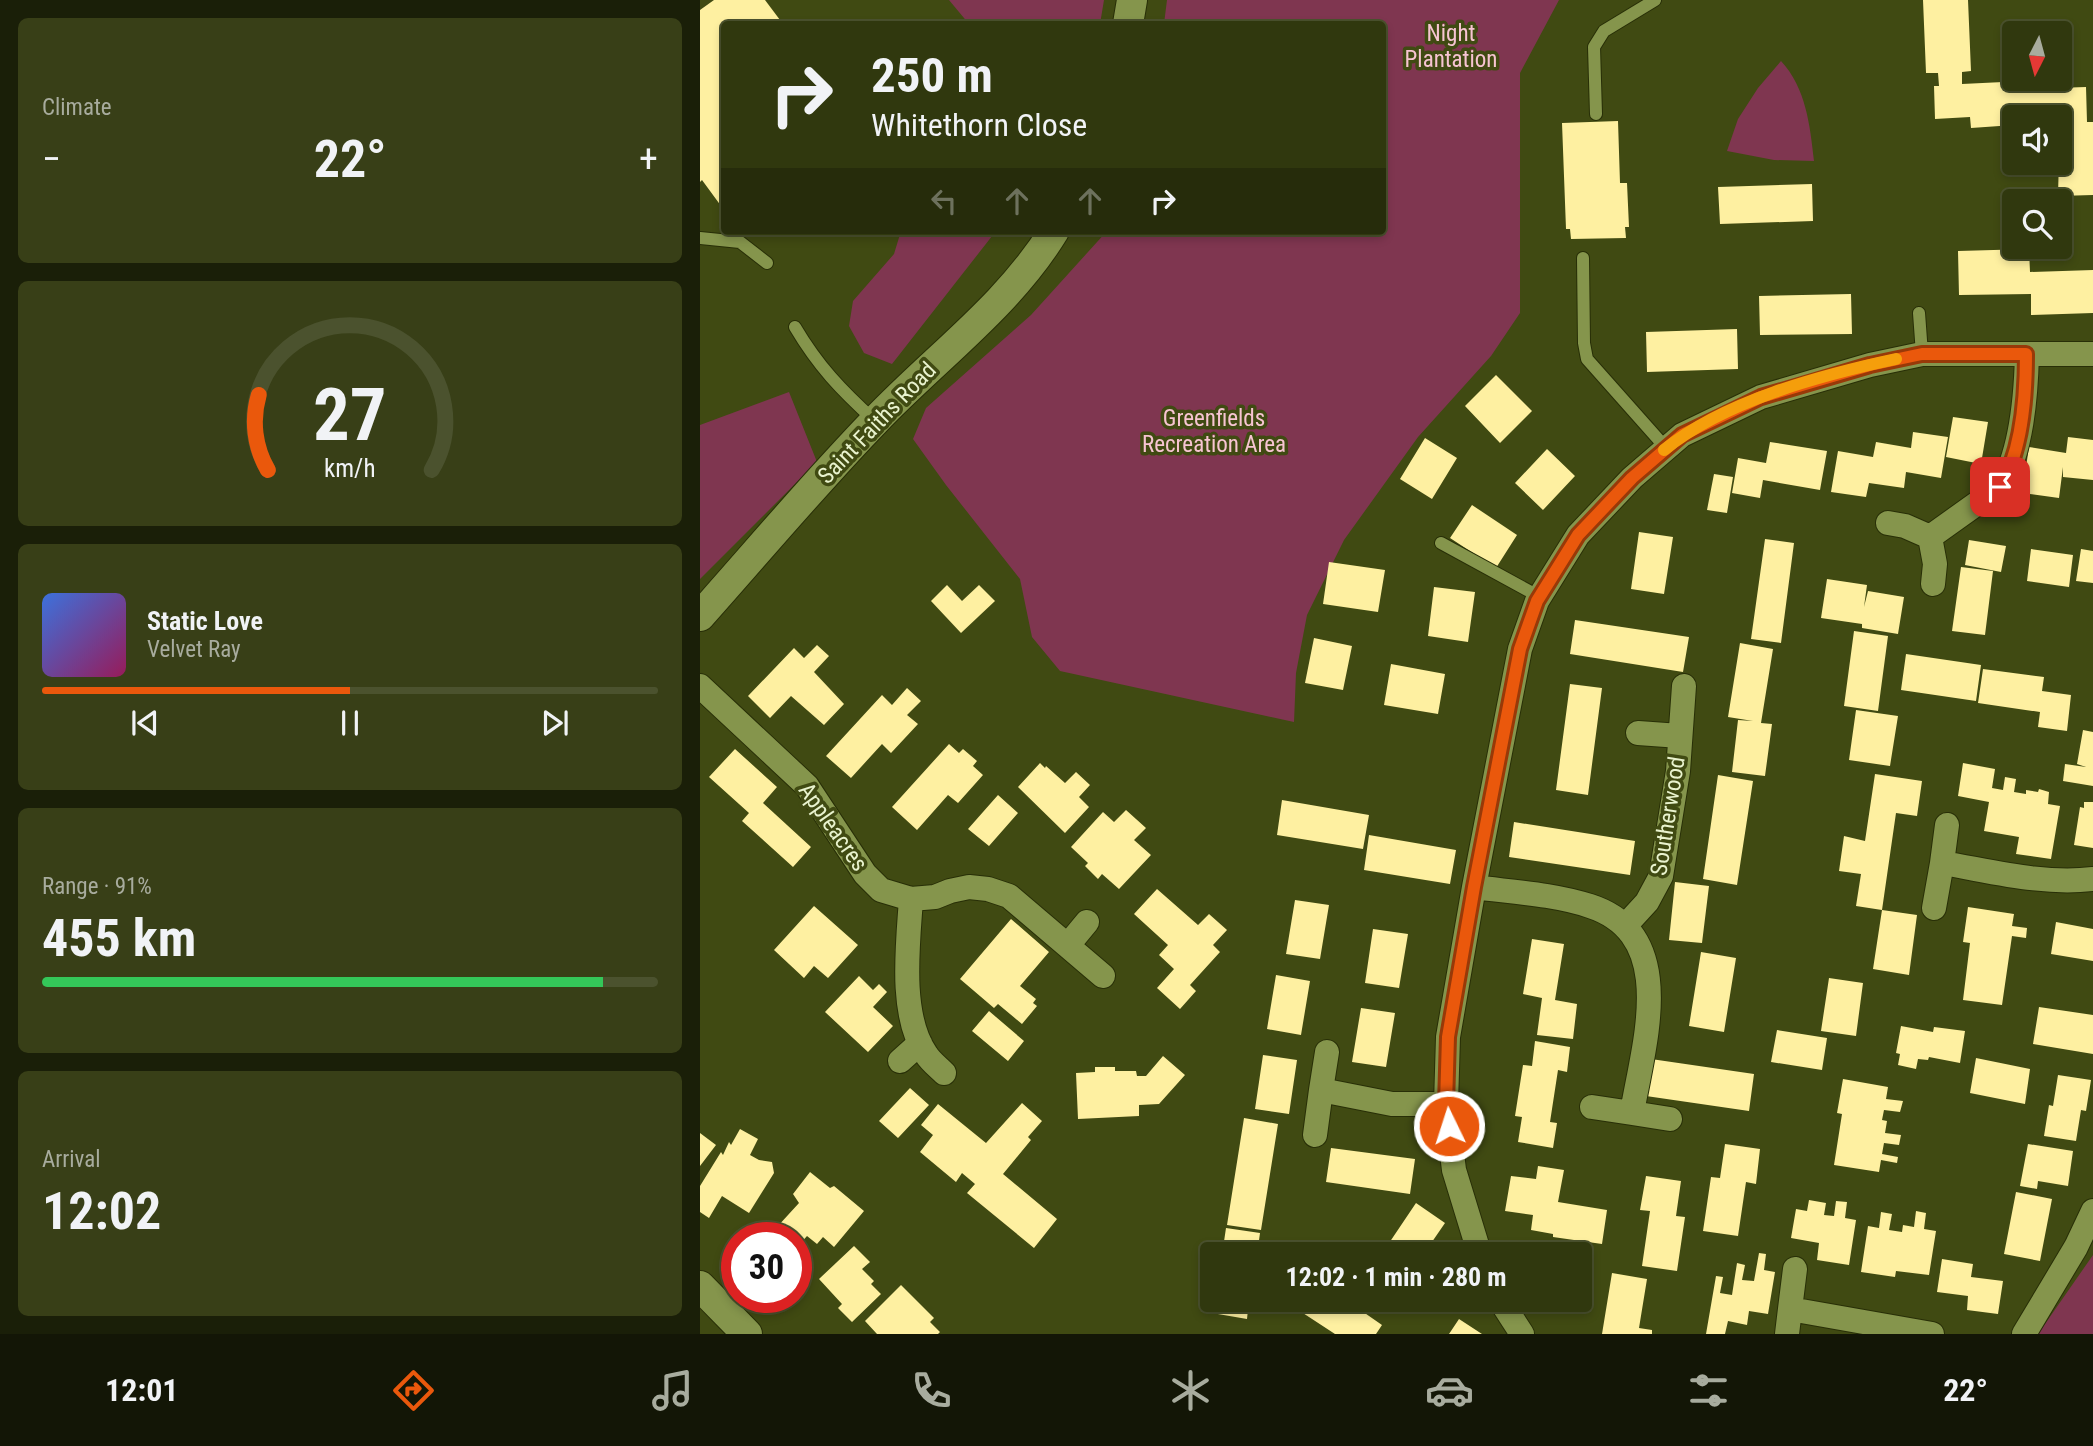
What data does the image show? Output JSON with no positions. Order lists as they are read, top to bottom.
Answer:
{
  "streets": {
    "street": ["Saint Faiths Road", "Southerwood", "Appleacres"]
  },
  "parks": ["Night Plantation", "Greenfields Recreation Area"],
  "north": "bottom",
  "page": {
    "tile": [
      "Climate",
      ["Range · 91%", "455 km"],
      ["Arrival", "12:02"]
    ],
    "turn": ["250 m", "Whitethorn Close"],
    "heat": ["−", "22°", "+"],
    "song": ["Static Love", "Velvet Ray"],
    "limit": "30",
    "trip": "12:02 · 1 min · 280 m",
    "tabs": ["12:01", "22°"],
    "gauge": ["27", "km/h"]
  }
}
